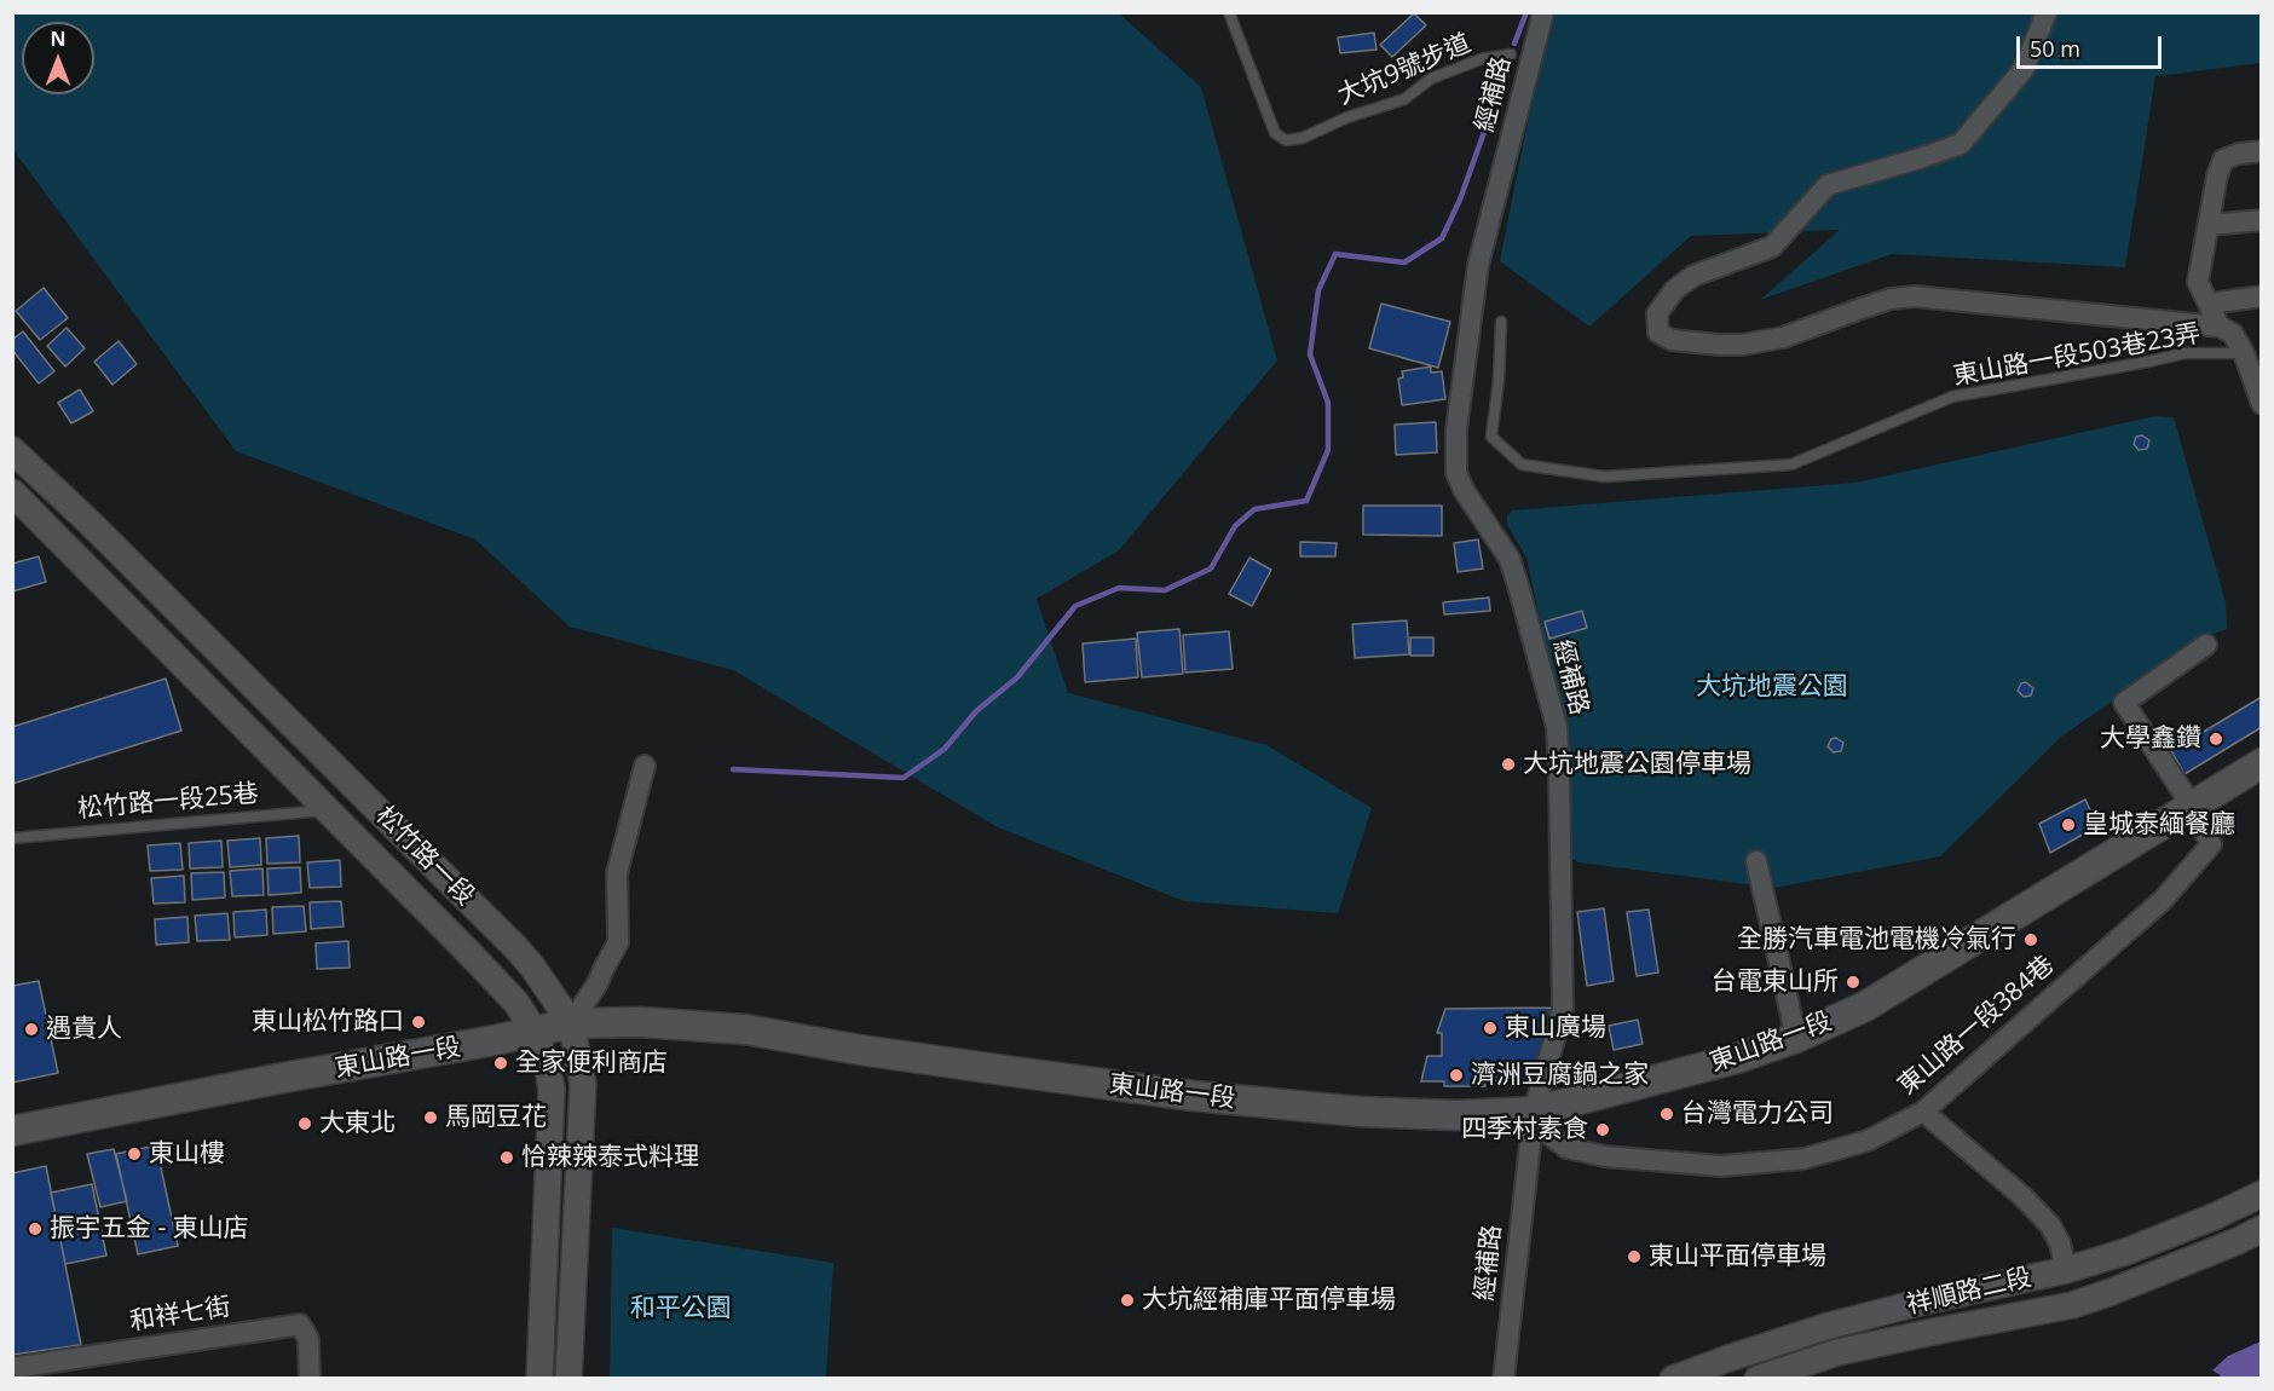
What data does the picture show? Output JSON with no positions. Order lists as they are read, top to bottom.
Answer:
{
  "streets": {
    "main road": ["東山路一段"],
    "street": [
      "經補路",
      "松竹路一段",
      "東山路一段384巷",
      "祥順路二段",
      "和祥七街"
    ],
    "lane": ["大坑9號步道", "東山路一段503巷23弄", "松竹路一段25巷"]
  },
  "crossings": [
    ["經補路", "東山路一段384巷"],
    ["經補路", "東山路一段"],
    ["松竹路一段25巷", "松竹路一段"],
    ["松竹路一段", "東山路一段"],
    ["東山路一段384巷", "東山路一段"]
  ],
  "parks": ["大坑地震公園", "和平公園"],
  "places": [
    "大學鑫鑽",
    "大坑地震公園停車場",
    "皇城泰緬餐廳",
    "全勝汽車電池電機冷氣行",
    "台電東山所",
    "東山松竹路口",
    "東山廣場",
    "遇貴人",
    "全家便利商店",
    "濟洲豆腐鍋之家",
    "台灣電力公司",
    "馬岡豆花",
    "大東北",
    "四季村素食",
    "東山樓",
    "恰辣辣泰式料理",
    "振宇五金 - 東山店",
    "東山平面停車場",
    "大坑經補庫平面停車場"
  ],
  "scale_bar": "50 m",
  "north": "top"
}
